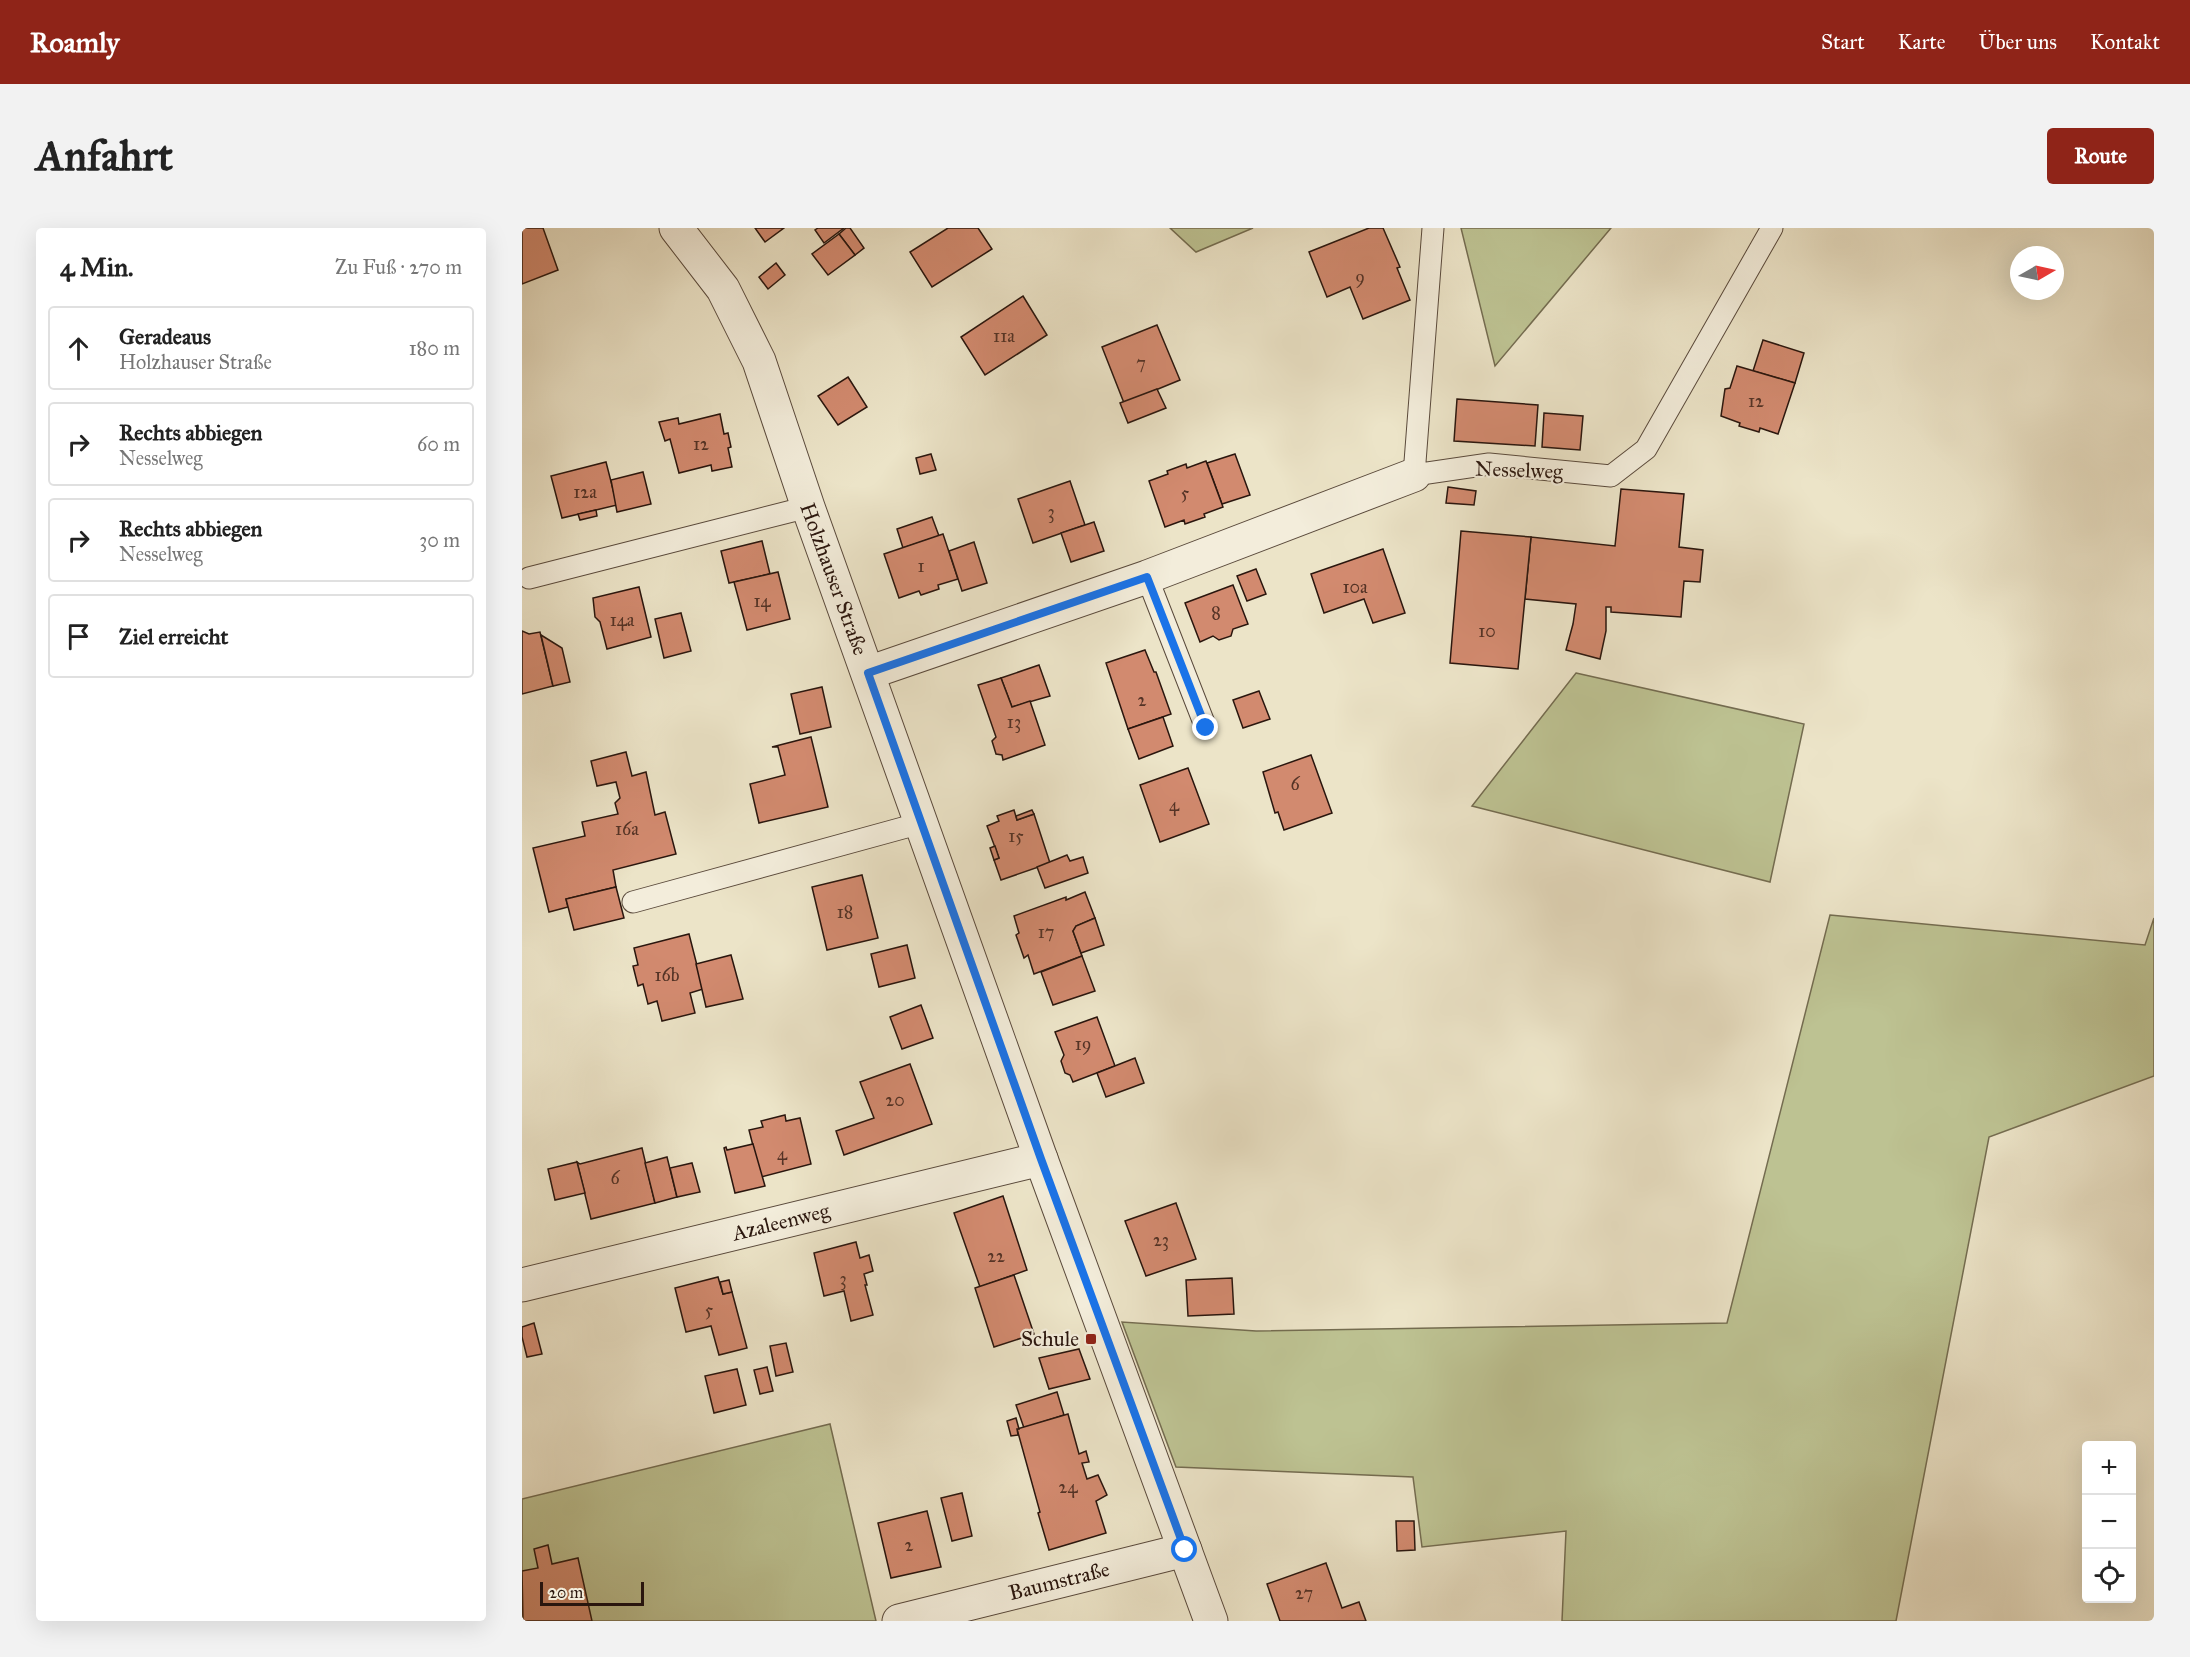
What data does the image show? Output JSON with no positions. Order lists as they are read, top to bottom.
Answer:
{
  "streets": {
    "street": [
      "Nesselweg",
      "Holzhauser Straße",
      "Azaleenweg",
      "Baumstraße"
    ]
  },
  "crossings": [
    ["Nesselweg", "Holzhauser Straße"],
    ["Holzhauser Straße", "Azaleenweg"],
    ["Holzhauser Straße", "Baumstraße"]
  ],
  "places": {
    "transit": ["Schule"]
  },
  "house_numbers": [
    "9",
    "11a",
    "7",
    "12",
    "12",
    "12a",
    "5",
    "3",
    "1",
    "10a",
    "14",
    "8",
    "14a",
    "10",
    "2",
    "13",
    "6",
    "4",
    "16a",
    "15",
    "18",
    "17",
    "16b",
    "19",
    "20",
    "4",
    "6",
    "23",
    "22",
    "3",
    "5",
    "24",
    "2",
    "27"
  ],
  "scale_bar": "20 m",
  "north": "right",
  "page": {
    "header": "Roamly",
    "nav": [
      "Start",
      "Karte",
      "Über uns",
      "Kontakt"
    ],
    "buttons": "Route",
    "title": "Anfahrt",
    "heading": ["4 Min.", "Zu Fuß · 270 m"],
    "list": [
      ["Geradeaus", "Holzhauser Straße", "180 m"],
      ["Rechts abbiegen", "Nesselweg", "60 m"],
      ["Rechts abbiegen", "Nesselweg", "30 m"],
      "Ziel erreicht"
    ],
    "map_buttons": ["+", "−"],
    "scale": "20 m"
  }
}
